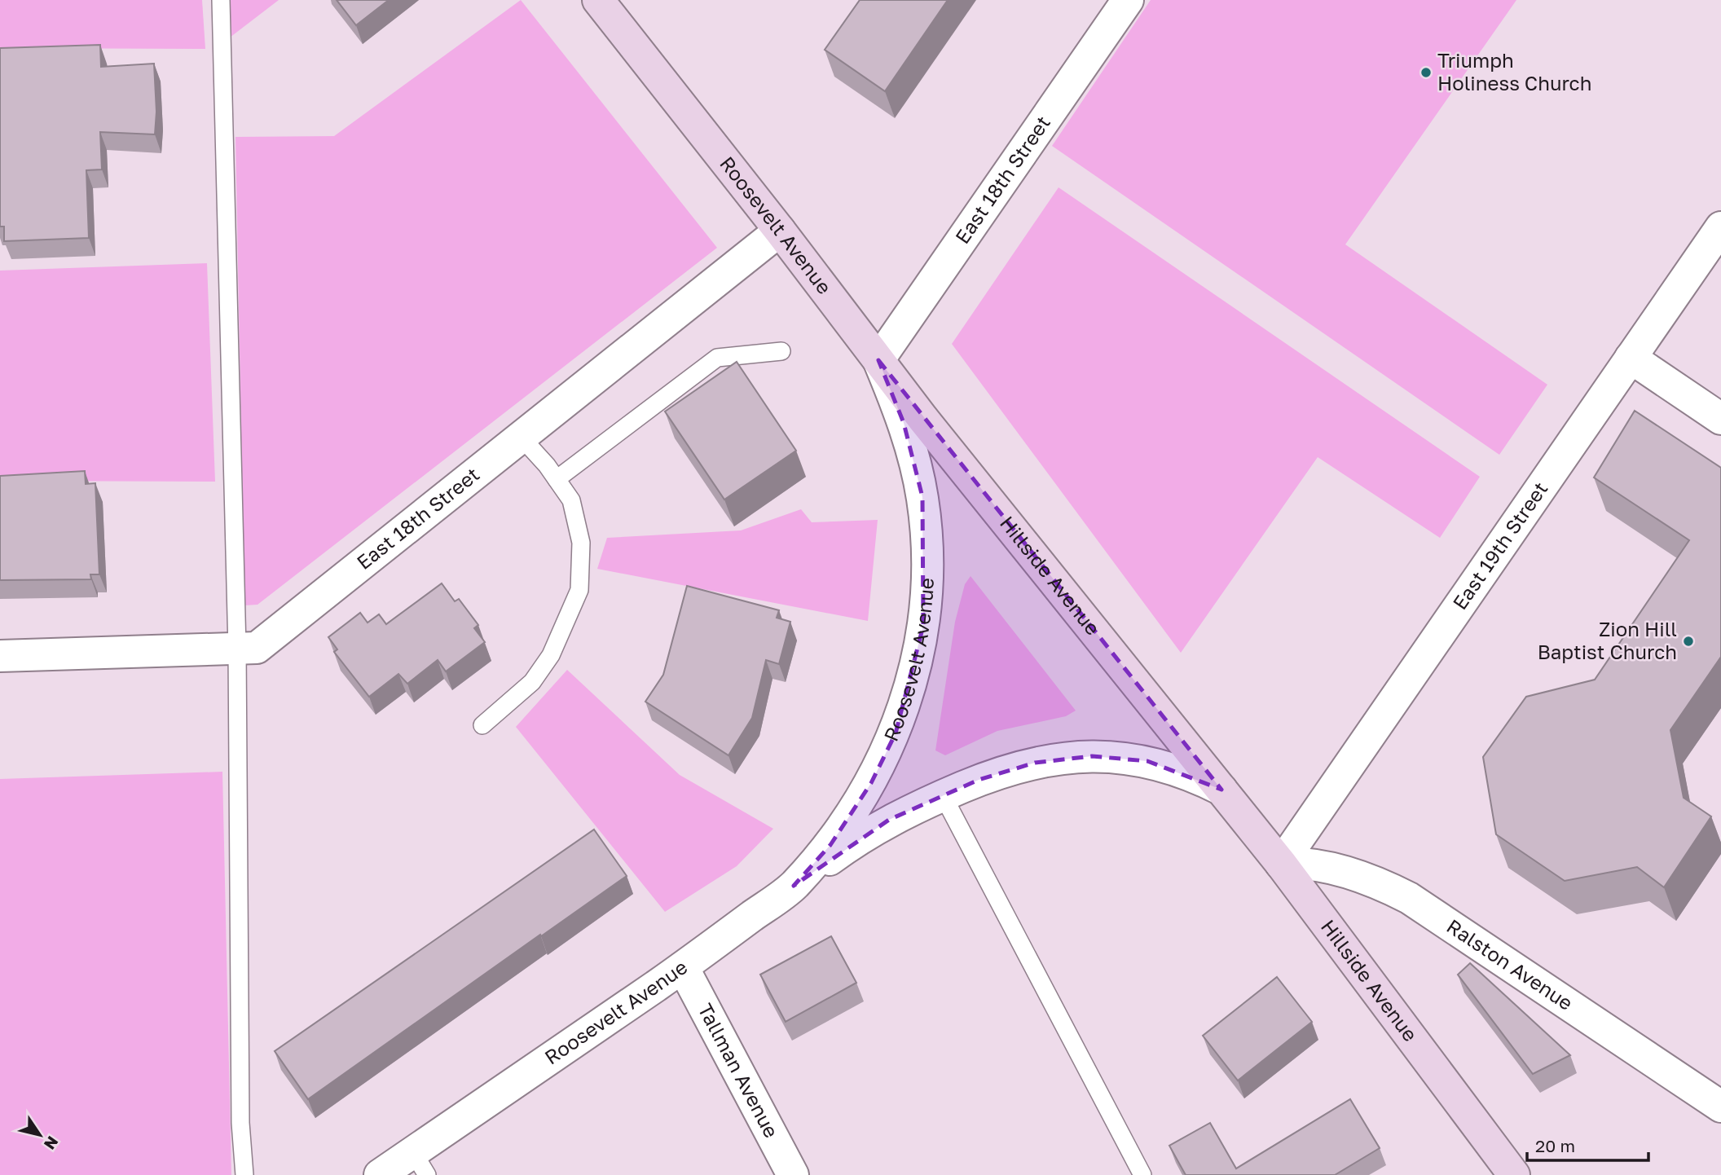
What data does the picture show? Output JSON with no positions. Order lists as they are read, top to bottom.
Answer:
{
  "streets": {
    "street": [
      "East 18th Street",
      "Roosevelt Avenue",
      "East 19th Street",
      "Hillside Avenue",
      "Ralston Avenue",
      "Tallman Avenue"
    ]
  },
  "crossings": [
    ["East 18th Street", "Roosevelt Avenue"],
    ["East 18th Street", "Hillside Avenue"],
    ["Roosevelt Avenue", "Hillside Avenue"],
    ["Roosevelt Avenue", "Tallman Avenue"],
    ["East 19th Street", "Hillside Avenue"],
    ["East 19th Street", "Ralston Avenue"],
    ["Hillside Avenue", "Ralston Avenue"]
  ],
  "places": ["Triumph Holiness Church", "Zion Hill Baptist Church"],
  "scale_bar": "20 m",
  "north": "bottom right"
}
